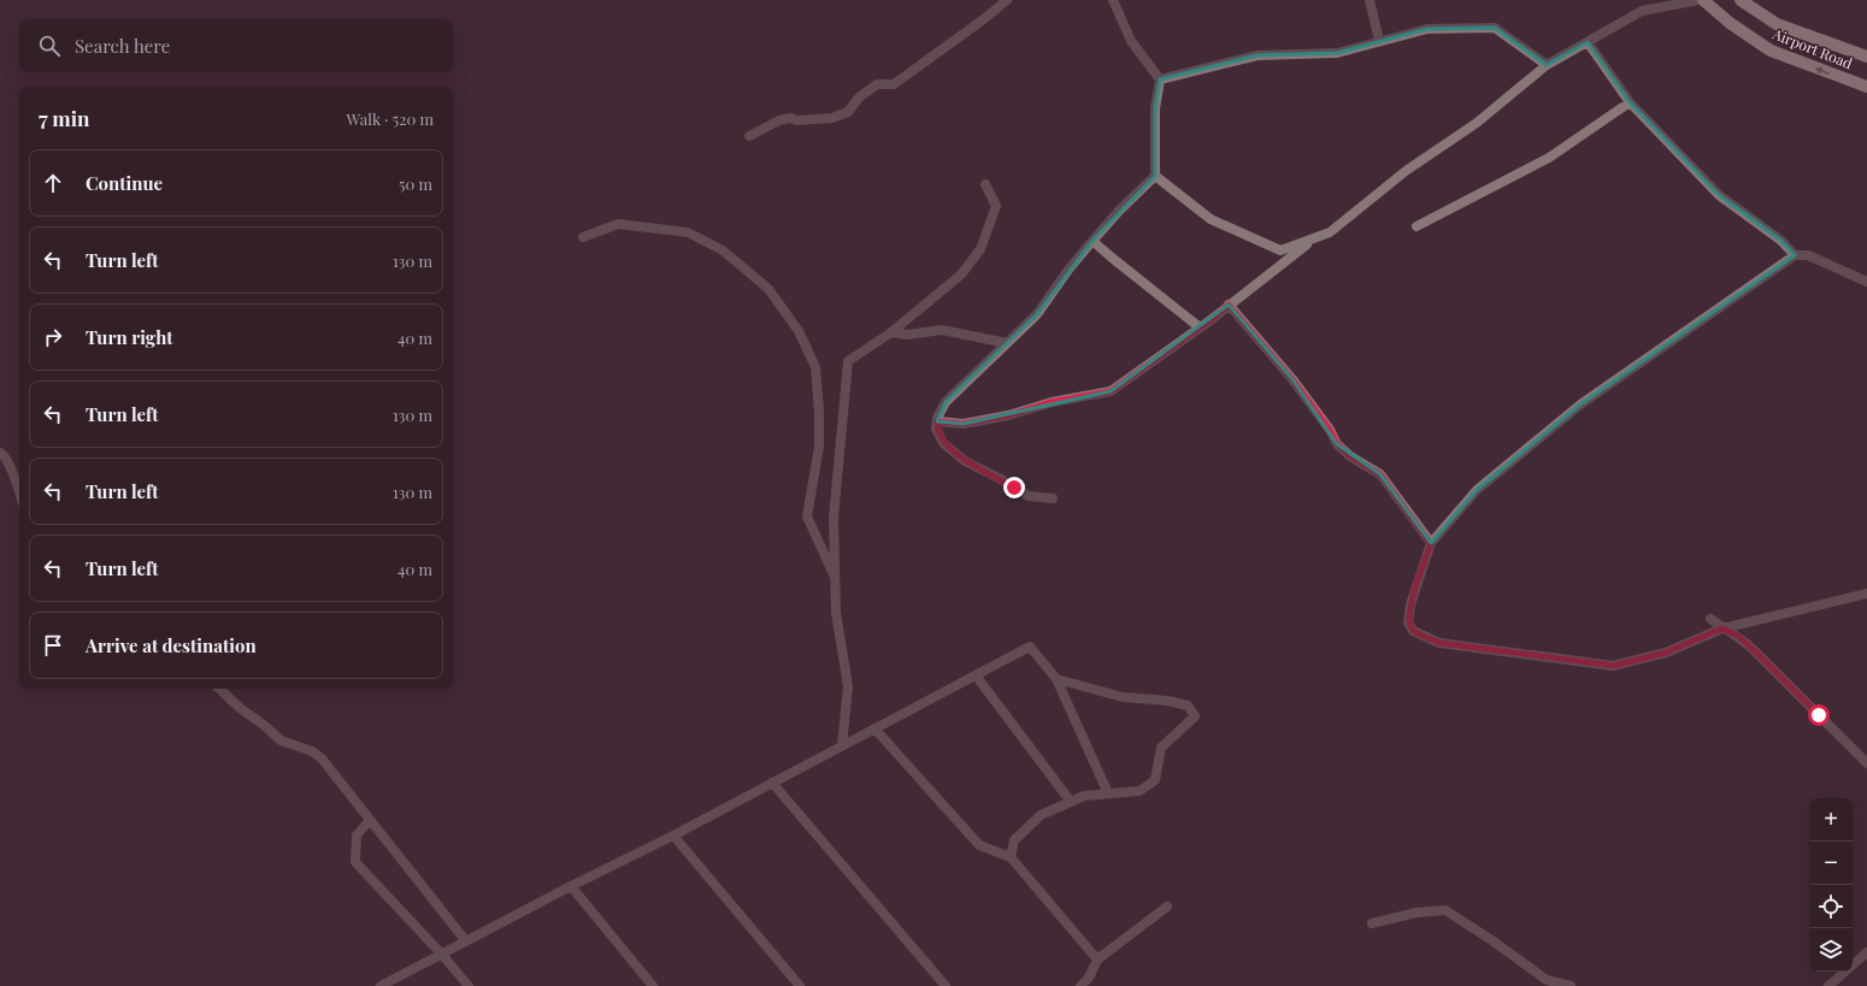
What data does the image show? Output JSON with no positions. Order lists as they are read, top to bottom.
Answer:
{
  "streets": {
    "main road": ["Airport Road"]
  },
  "page": {
    "search": "Search here",
    "heading": ["7 min", "Walk · 520 m"],
    "list": [
      ["Continue", "50 m"],
      ["Turn left", "130 m"],
      ["Turn right", "40 m"],
      ["Turn left", "130 m"],
      ["Turn left", "130 m"],
      ["Turn left", "40 m"],
      "Arrive at destination"
    ],
    "map_buttons": ["+", "−"]
  }
}
